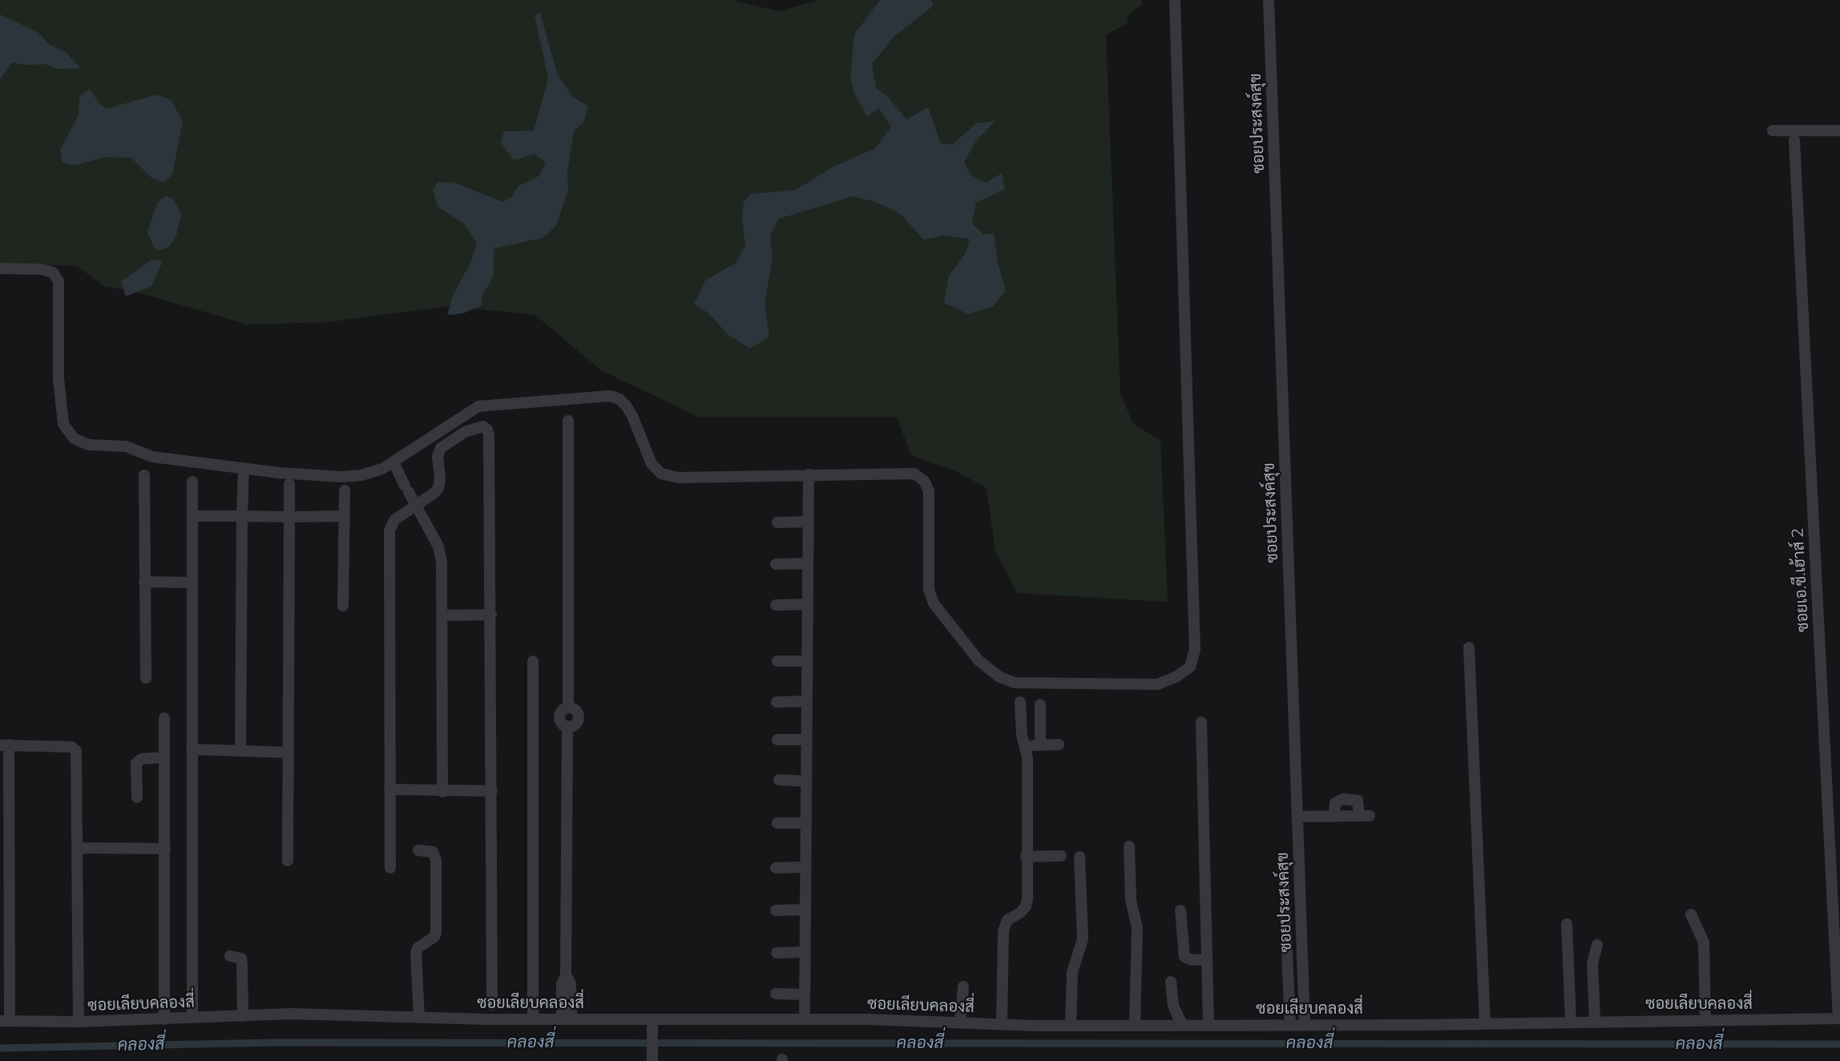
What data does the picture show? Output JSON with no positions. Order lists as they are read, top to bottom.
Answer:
{
  "streets": {
    "street": ["ซอยประสงค์สุข", "ซอยเอ.ซี.เฮ้าส์ 2", "ซอยเลียบคลองสี่"]
  },
  "crossings": [
    ["ซอยประสงค์สุข", "ซอยเลียบคลองสี่"],
    ["ซอยเอ.ซี.เฮ้าส์ 2", "ซอยเลียบคลองสี่"]
  ],
  "water": ["คลองสี่"]
}
